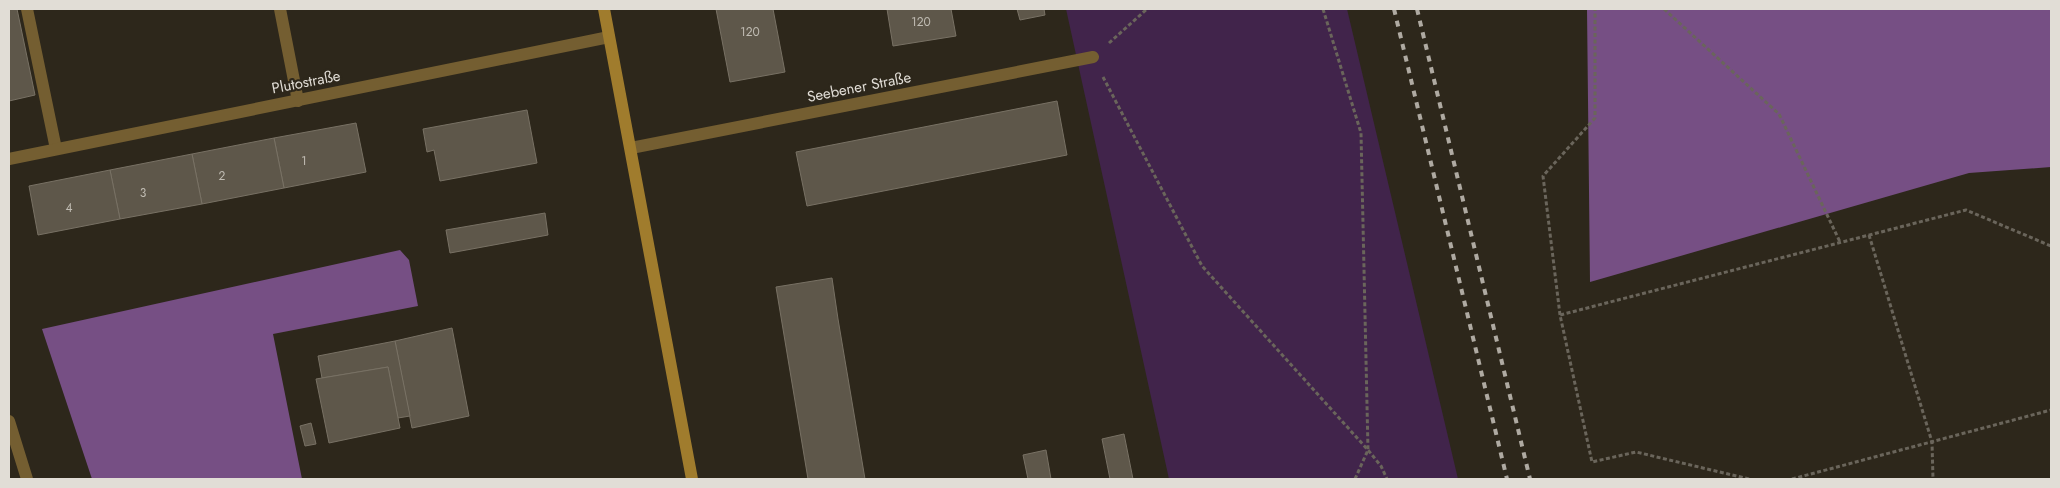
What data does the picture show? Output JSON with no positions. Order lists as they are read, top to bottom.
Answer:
{
  "streets": {
    "street": ["Plutostraße", "Seebener Straße"]
  },
  "house_numbers": [
    "120",
    "120",
    "1",
    "2",
    "3",
    "4"
  ]
}
